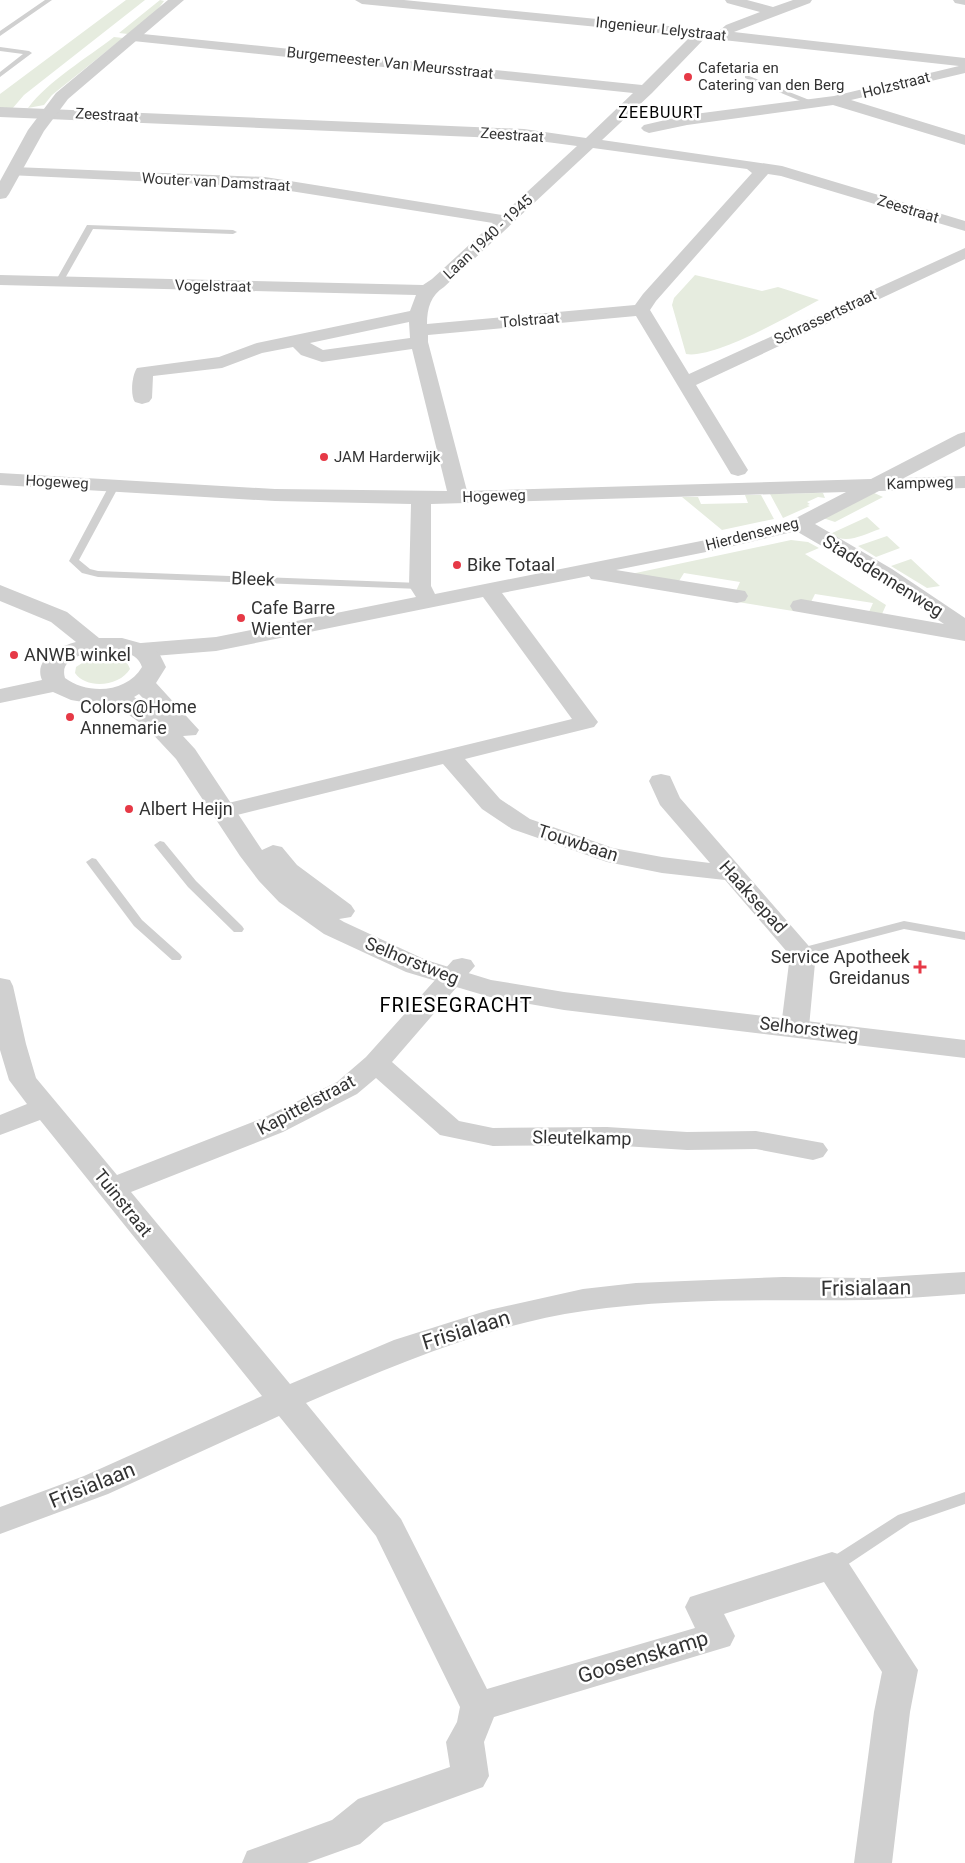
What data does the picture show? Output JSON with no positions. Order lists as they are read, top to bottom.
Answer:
{
  "streets": {
    "street": [
      "Ingenieur Lelystraat",
      "Burgemeester Van Meursstraat",
      "Holzstraat",
      "Zeestraat",
      "Wouter van Damstraat",
      "Laan 1940 - 1945",
      "Vogelstraat",
      "Schrassertstraat",
      "Tolstraat",
      "Hogeweg",
      "Kampweg",
      "Hierdenseweg",
      "Stadsdennenweg",
      "Touwbaan",
      "Haaksepad",
      "Selhorstweg",
      "Kapittelstraat",
      "Sleutelkamp",
      "Tuinstraat",
      "Frisialaan",
      "Goosenskamp"
    ],
    "lane": ["Bleek"]
  },
  "crossings": [
    ["Ingenieur Lelystraat", "Holzstraat"],
    ["Ingenieur Lelystraat", "Laan 1940 - 1945"],
    ["Burgemeester Van Meursstraat", "Laan 1940 - 1945"],
    ["Zeestraat", "Laan 1940 - 1945"],
    ["Wouter van Damstraat", "Laan 1940 - 1945"],
    ["Laan 1940 - 1945", "Vogelstraat"],
    ["Laan 1940 - 1945", "Tolstraat"],
    ["Hogeweg", "Kampweg"],
    ["Hogeweg", "Hierdenseweg"],
    ["Hogeweg", "Bleek"],
    ["Kampweg", "Hierdenseweg"],
    ["Hierdenseweg", "Stadsdennenweg"],
    ["Hierdenseweg", "Bleek"],
    ["Hierdenseweg", "Selhorstweg"],
    ["Touwbaan", "Haaksepad"],
    ["Selhorstweg", "Kapittelstraat"],
    ["Kapittelstraat", "Sleutelkamp"],
    ["Kapittelstraat", "Tuinstraat"],
    ["Tuinstraat", "Frisialaan"],
    ["Tuinstraat", "Goosenskamp"]
  ],
  "districts": ["ZEEBUURT", "FRIESEGRACHT"],
  "places": {
    "other": [
      "Cafetaria en Catering van den Berg",
      "JAM Harderwijk",
      "Bike Totaal",
      "Cafe Barre Wienter",
      "ANWB winkel",
      "Colors@Home Annemarie",
      "Albert Heijn"
    ],
    "health": ["Service Apotheek Greidanus"]
  }
}
